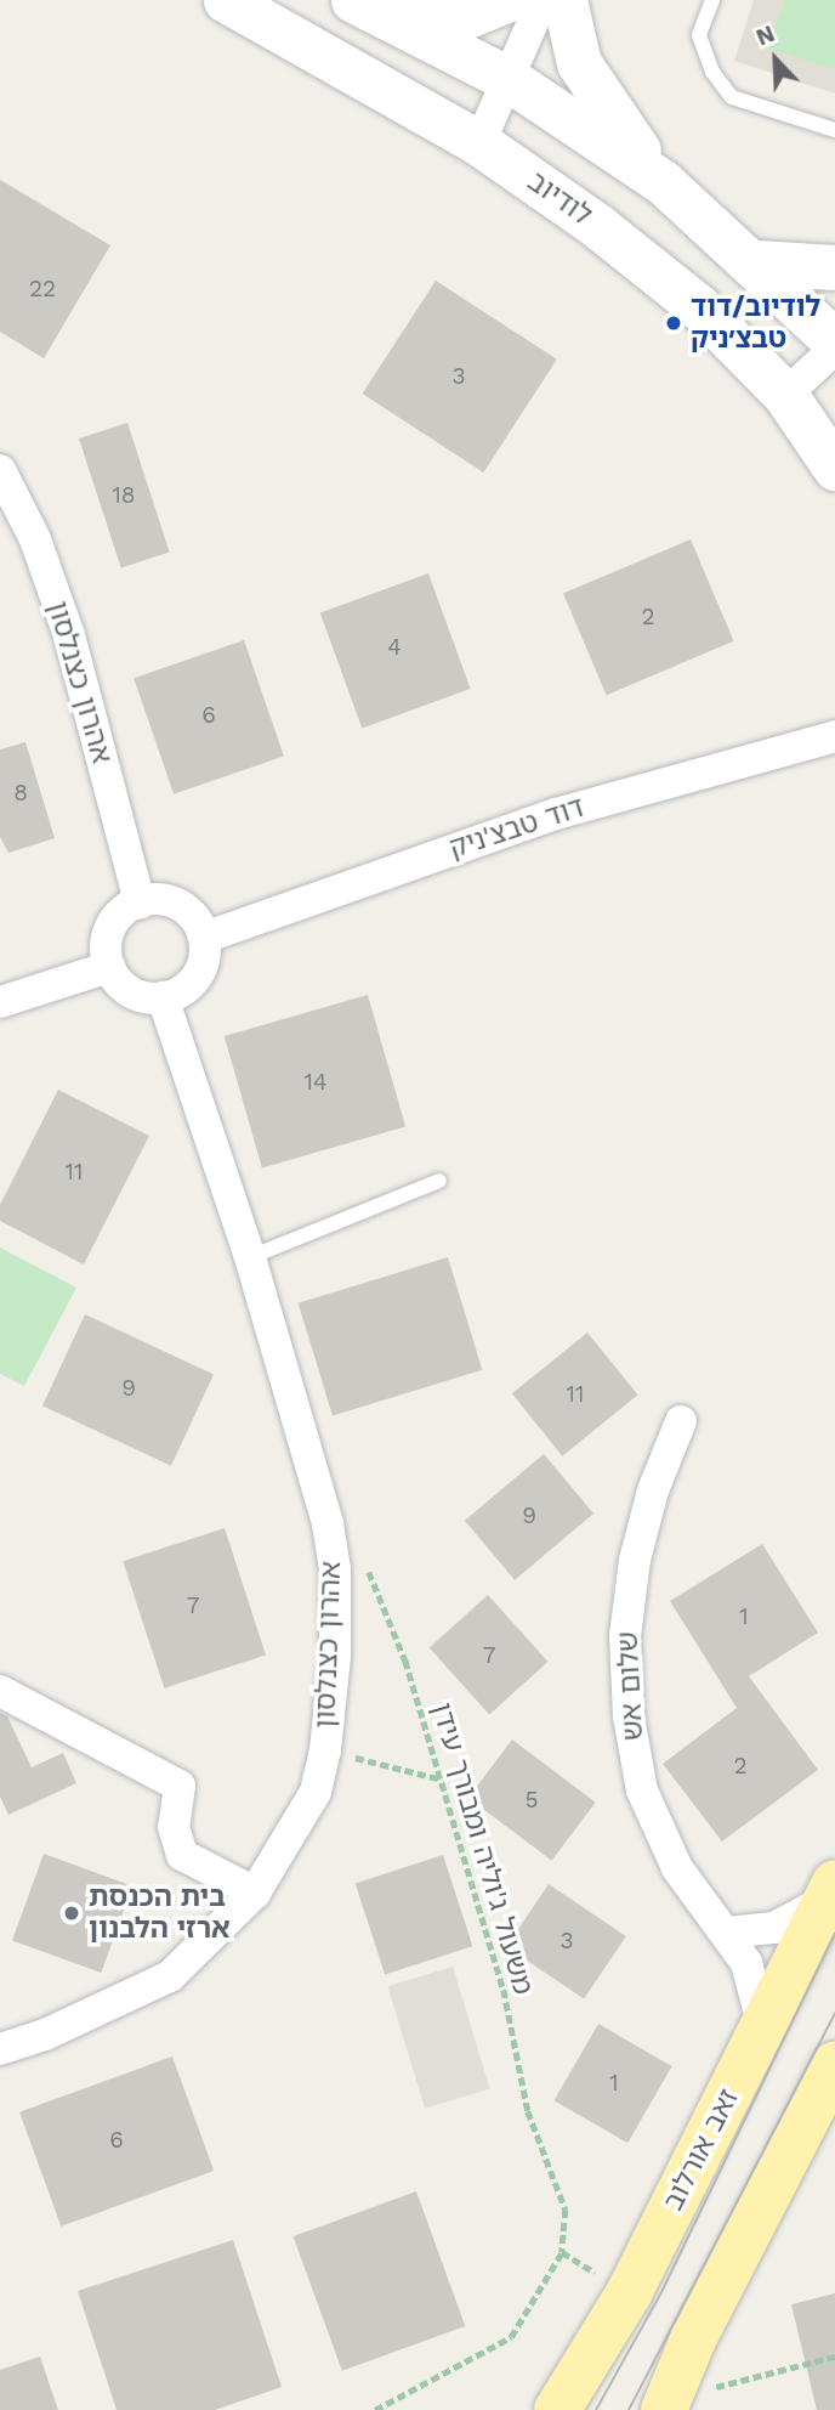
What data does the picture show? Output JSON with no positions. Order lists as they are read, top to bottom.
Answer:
{
  "streets": {
    "main road": ["לודיוב", "זאב אורלוב"],
    "street": ["אהרון כצנלסון", "דוד טבצ'ניק", "שלום אש"],
    "path": ["משעול ג'וליה ומבורך עידן"]
  },
  "crossings": [
    ["אהרון כצנלסון", "דוד טבצ'ניק"],
    ["שלום אש", "זאב אורלוב"]
  ],
  "places": ["לודיוב/דוד טבצ׳ניק", "בית הכנסת ארזי הלבנון"],
  "house_numbers": [
    "22",
    "3",
    "18",
    "2",
    "4",
    "6",
    "8",
    "14",
    "11",
    "9",
    "11",
    "9",
    "7",
    "1",
    "7",
    "2",
    "5",
    "3",
    "1",
    "6"
  ],
  "north": "top left"
}
